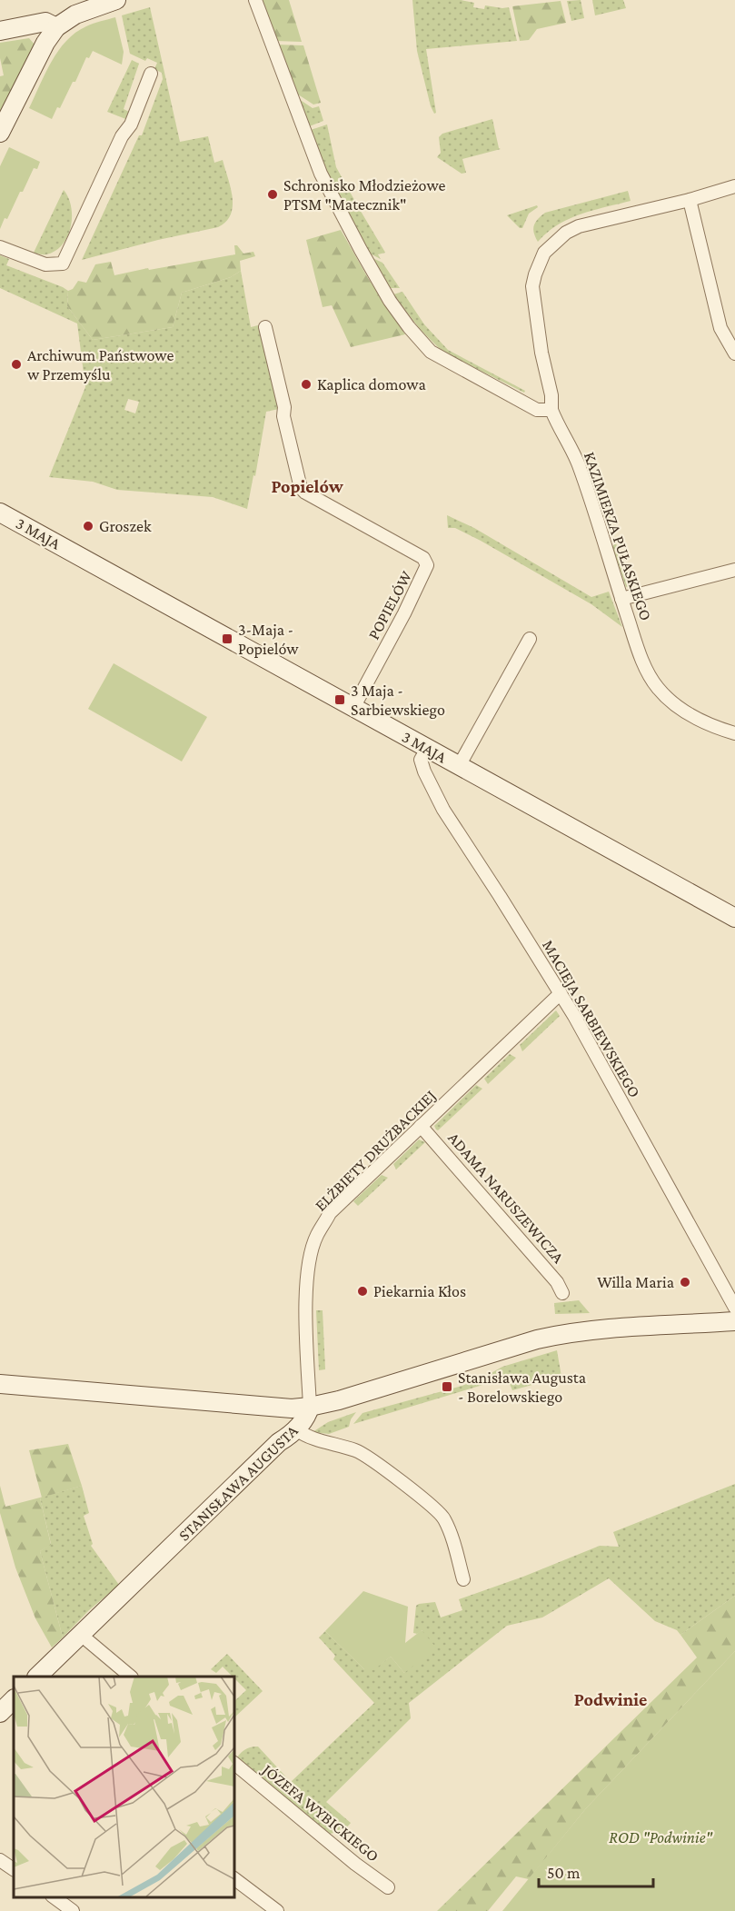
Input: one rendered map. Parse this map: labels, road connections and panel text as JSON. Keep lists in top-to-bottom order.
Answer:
{
  "streets": {
    "main road": ["3 MAJA", "STANISŁAWA AUGUSTA"],
    "street": [
      "KAZIMIERZA PUŁASKIEGO",
      "POPIELÓW",
      "MACIEJA SARBIEWSKIEGO",
      "ELŻBIETY DRUŻBACKIEJ",
      "ADAMA NARUSZEWICZA",
      "JÓZEFA WYBICKIEGO"
    ]
  },
  "crossings": [
    ["3 MAJA", "POPIELÓW"],
    ["3 MAJA", "MACIEJA SARBIEWSKIEGO"],
    ["MACIEJA SARBIEWSKIEGO", "ELŻBIETY DRUŻBACKIEJ"],
    ["ELŻBIETY DRUŻBACKIEJ", "ADAMA NARUSZEWICZA"],
    ["ELŻBIETY DRUŻBACKIEJ", "STANISŁAWA AUGUSTA"]
  ],
  "districts": ["Popielów", "Podwinie"],
  "parks": ["ROD \"Podwinie\""],
  "places": {
    "other": [
      "Schronisko Młodzieżowe PTSM \"Matecznik\"",
      "Archiwum Państwowe w Przemyślu",
      "Kaplica domowa",
      "Groszek",
      "Willa Maria",
      "Piekarnia Kłos"
    ],
    "transit": ["3-Maja - Popielów", "3 Maja - Sarbiewskiego", "Stanisława Augusta - Borelowskiego"]
  },
  "scale_bar": "50 m"
}
